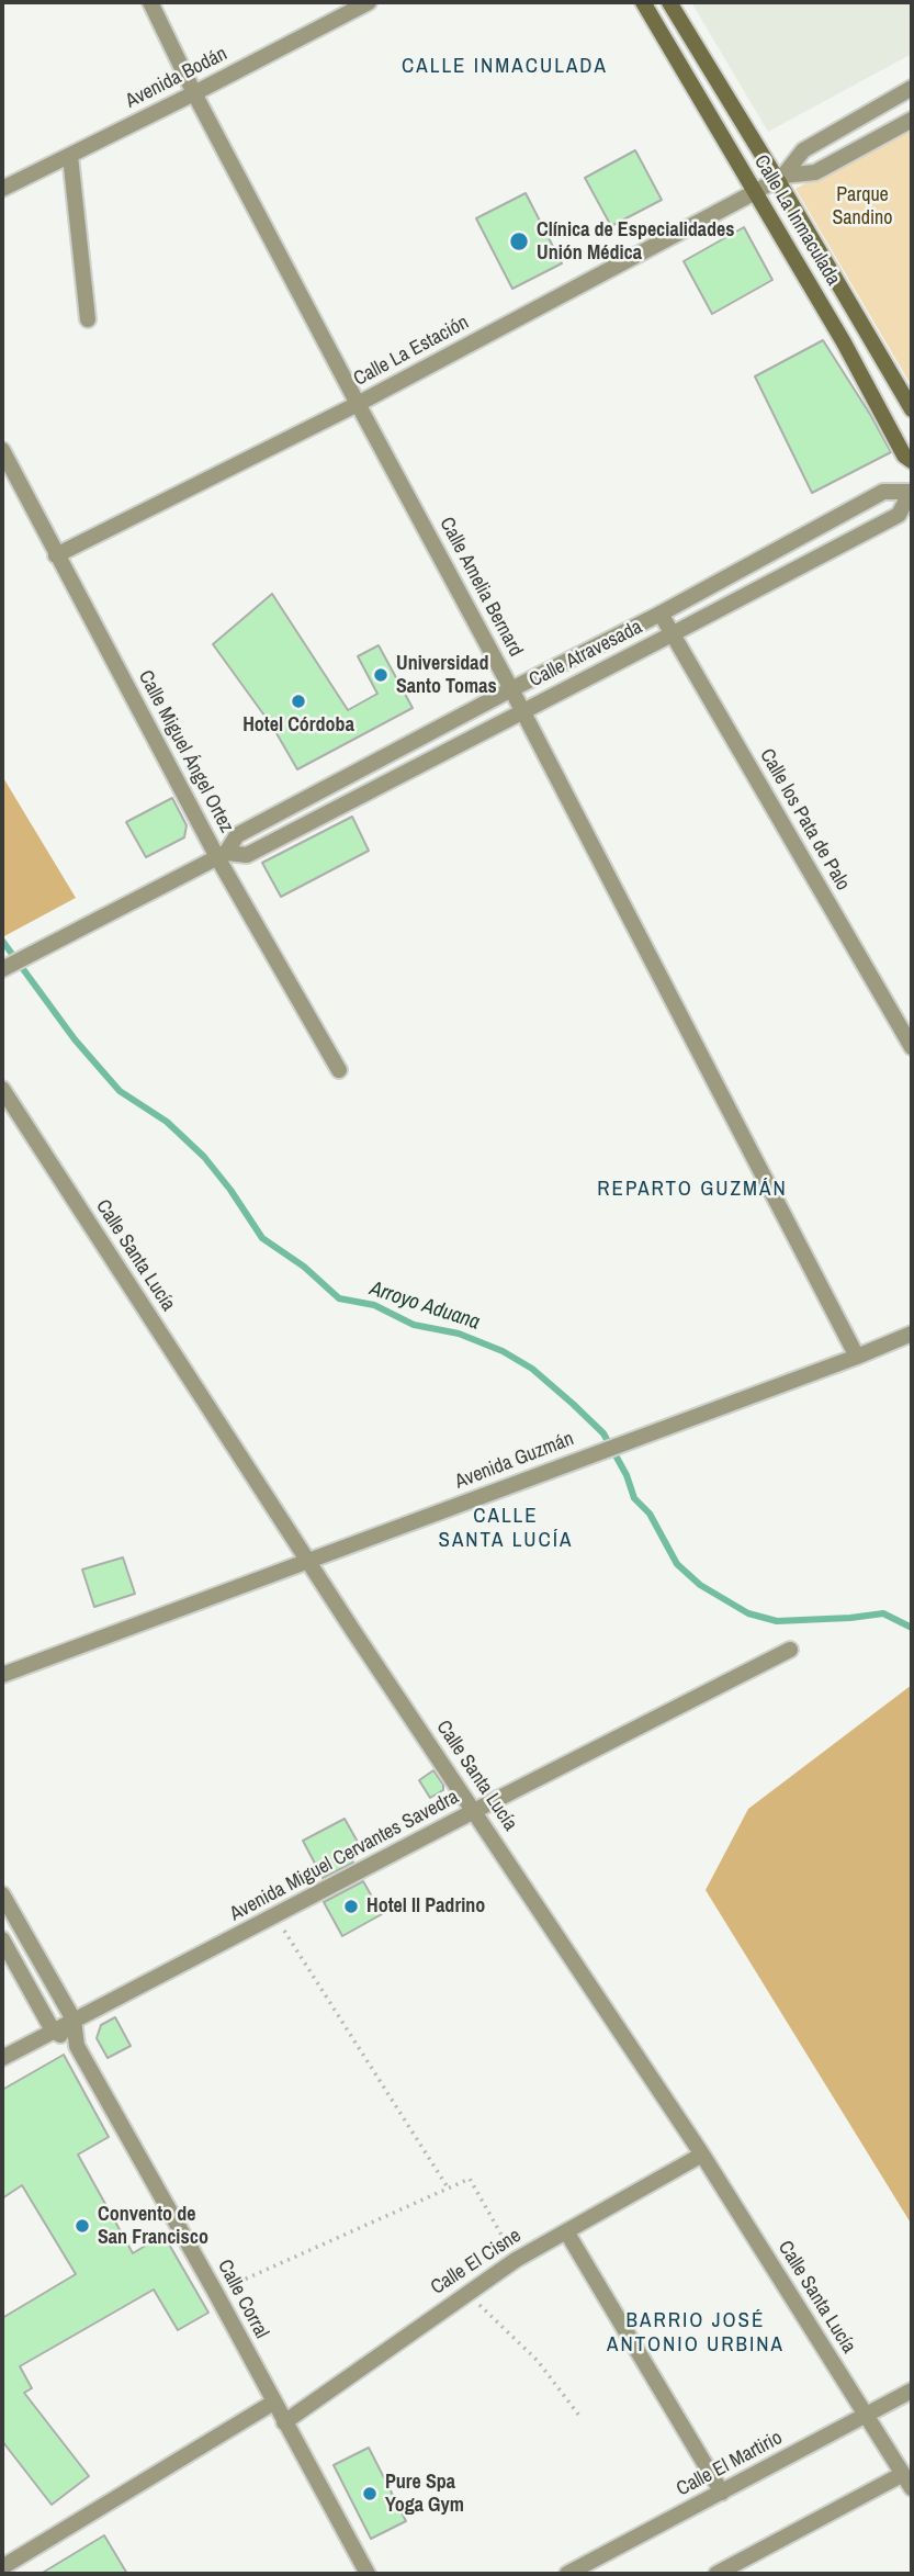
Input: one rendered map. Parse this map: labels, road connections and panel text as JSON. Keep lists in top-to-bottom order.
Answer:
{
  "streets": {
    "main road": ["Calle La Inmaculada"],
    "street": [
      "Avenida Bodán",
      "Calle La Estación",
      "Calle Amelia Bernard",
      "Calle Atravesada",
      "Calle Miguel Ángel Ortez",
      "Calle los Pata de Palo",
      "Calle Santa Lucía",
      "Avenida Guzmán",
      "Avenida Miguel Cervantes Savedra",
      "Calle El Cisne",
      "Calle Corral",
      "Calle El Martirio"
    ]
  },
  "crossings": [
    ["Avenida Bodán", "Calle Amelia Bernard"],
    ["Calle La Inmaculada", "Calle La Estación"],
    ["Calle La Estación", "Calle Amelia Bernard"],
    ["Calle La Estación", "Calle Miguel Ángel Ortez"],
    ["Calle Amelia Bernard", "Calle Atravesada"],
    ["Calle Amelia Bernard", "Avenida Guzmán"],
    ["Calle Atravesada", "Calle Miguel Ángel Ortez"],
    ["Calle Atravesada", "Calle los Pata de Palo"],
    ["Calle Santa Lucía", "Avenida Guzmán"],
    ["Calle Santa Lucía", "Avenida Miguel Cervantes Savedra"],
    ["Calle Santa Lucía", "Calle El Cisne"],
    ["Calle Santa Lucía", "Calle El Martirio"],
    ["Avenida Miguel Cervantes Savedra", "Calle Corral"],
    ["Calle El Cisne", "Calle Corral"]
  ],
  "districts": [
    "CALLE INMACULADA",
    "REPARTO GUZMÁN",
    "CALLE SANTA LUCÍA",
    "BARRIO JOSÉ ANTONIO URBINA"
  ],
  "water": ["Arroyo Aduana"],
  "parks": ["Parque Sandino"],
  "places": [
    "Clínica de Especialidades Unión Médica",
    "Universidad Santo Tomas",
    "Hotel Córdoba",
    "Hotel Il Padrino",
    "Convento de San Francisco",
    "Pure Spa Yoga Gym"
  ]
}
